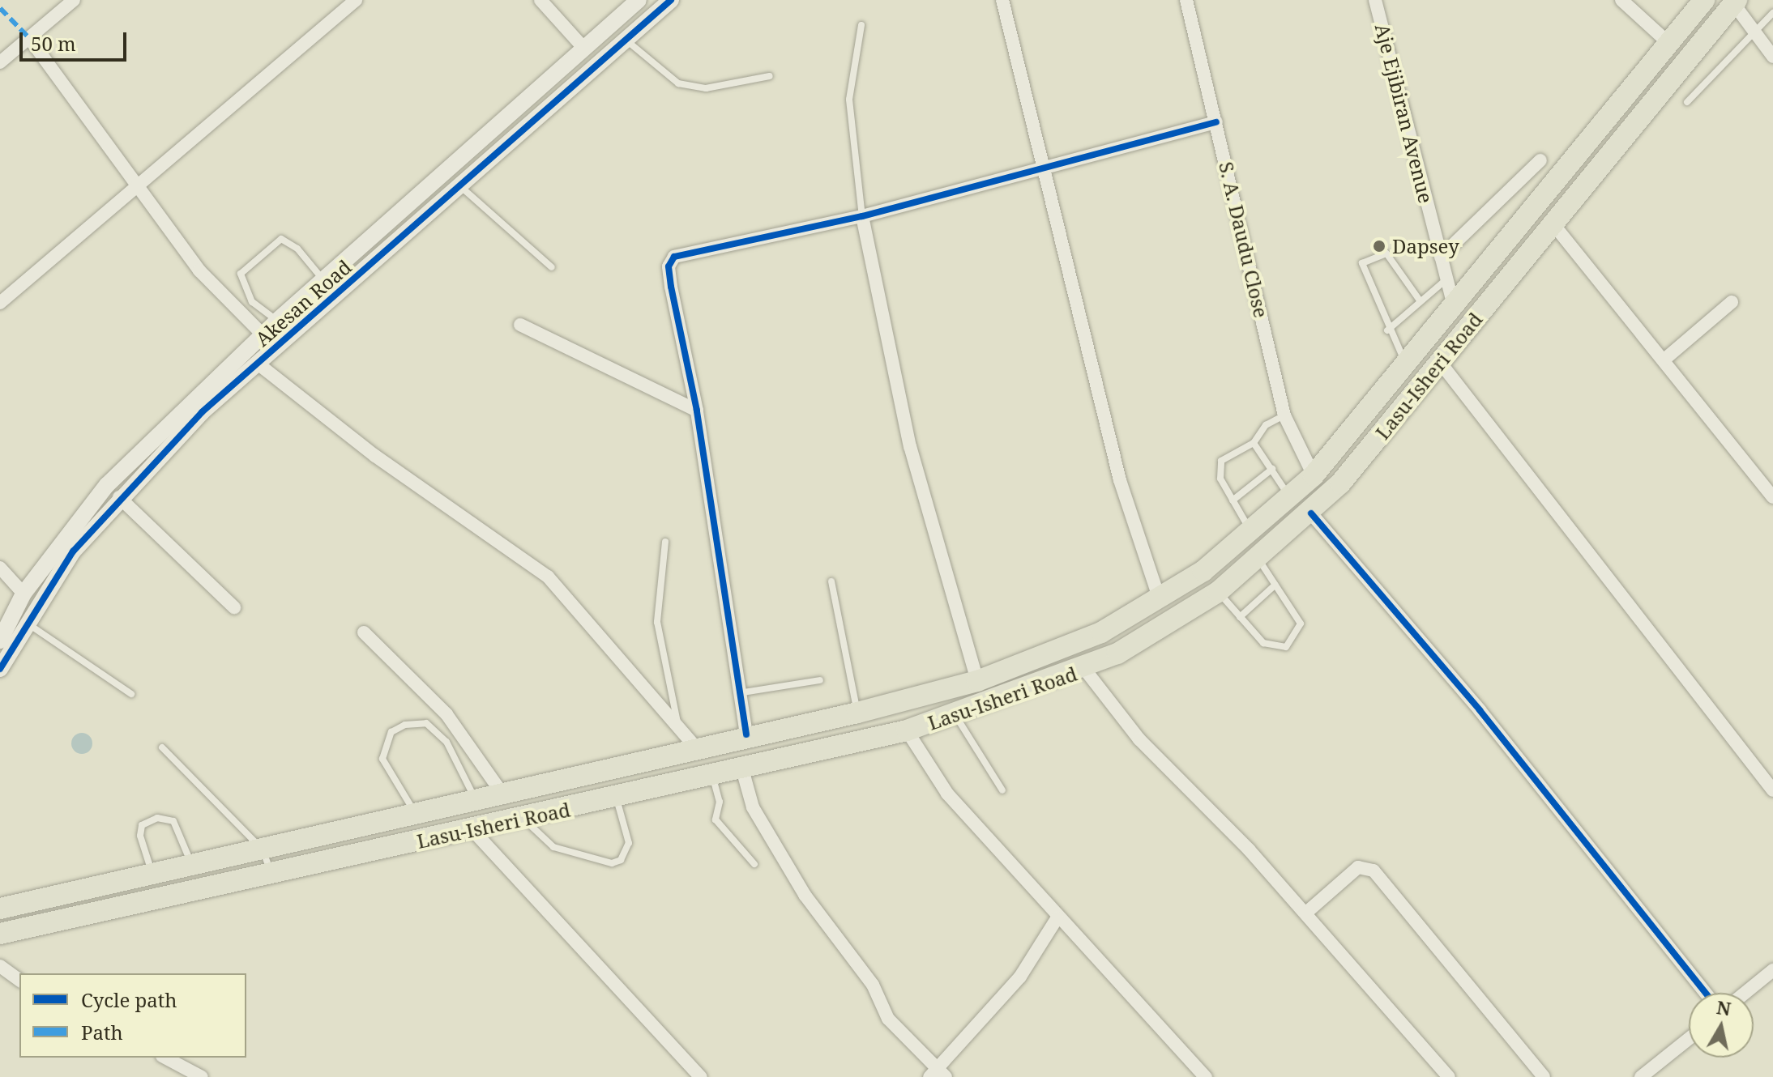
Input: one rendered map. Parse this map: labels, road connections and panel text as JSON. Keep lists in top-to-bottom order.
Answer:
{
  "streets": {
    "main road": ["Lasu-Isheri Road"],
    "street": ["Aje Ejibiran Avenue", "S. A. Daudu Close", "Akesan Road"]
  },
  "crossings": [
    ["Aje Ejibiran Avenue", "Lasu-Isheri Road"],
    ["S. A. Daudu Close", "Lasu-Isheri Road"]
  ],
  "places": ["Dapsey"],
  "legend": ["Cycle path", "Path"],
  "scale_bar": "50 m",
  "north": "top"
}
